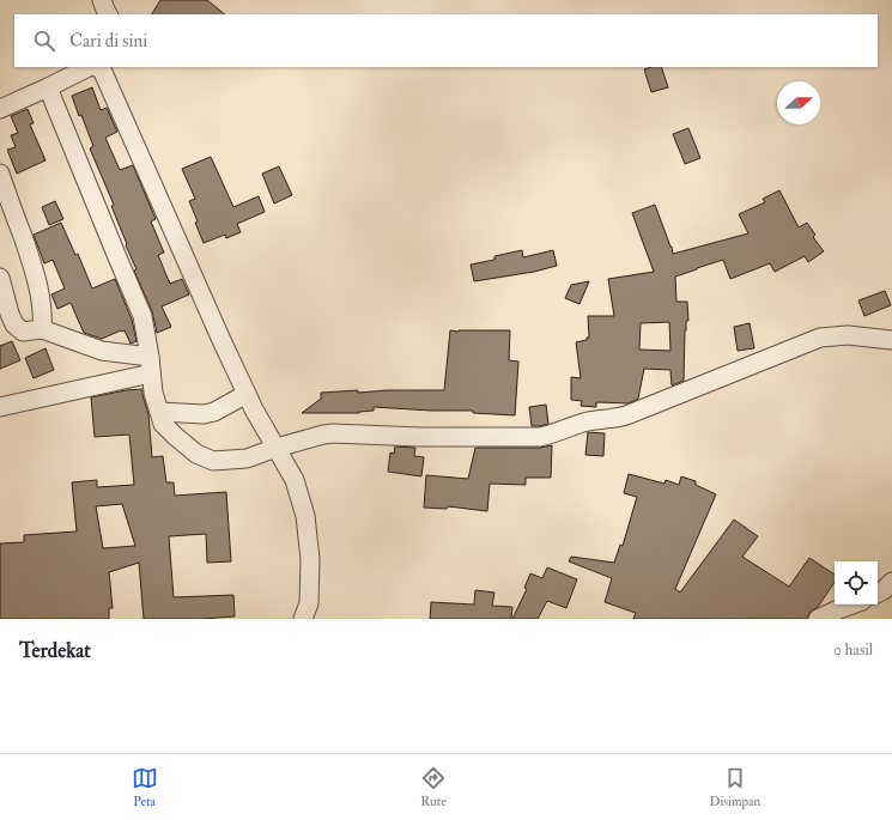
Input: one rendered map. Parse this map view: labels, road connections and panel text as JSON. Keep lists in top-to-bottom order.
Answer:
{
  "north": "right",
  "page": {
    "search": "Cari di sini",
    "heading": ["Terdekat", "0 hasil"],
    "nav": ["Peta", "Rute", "Disimpan"]
  }
}
